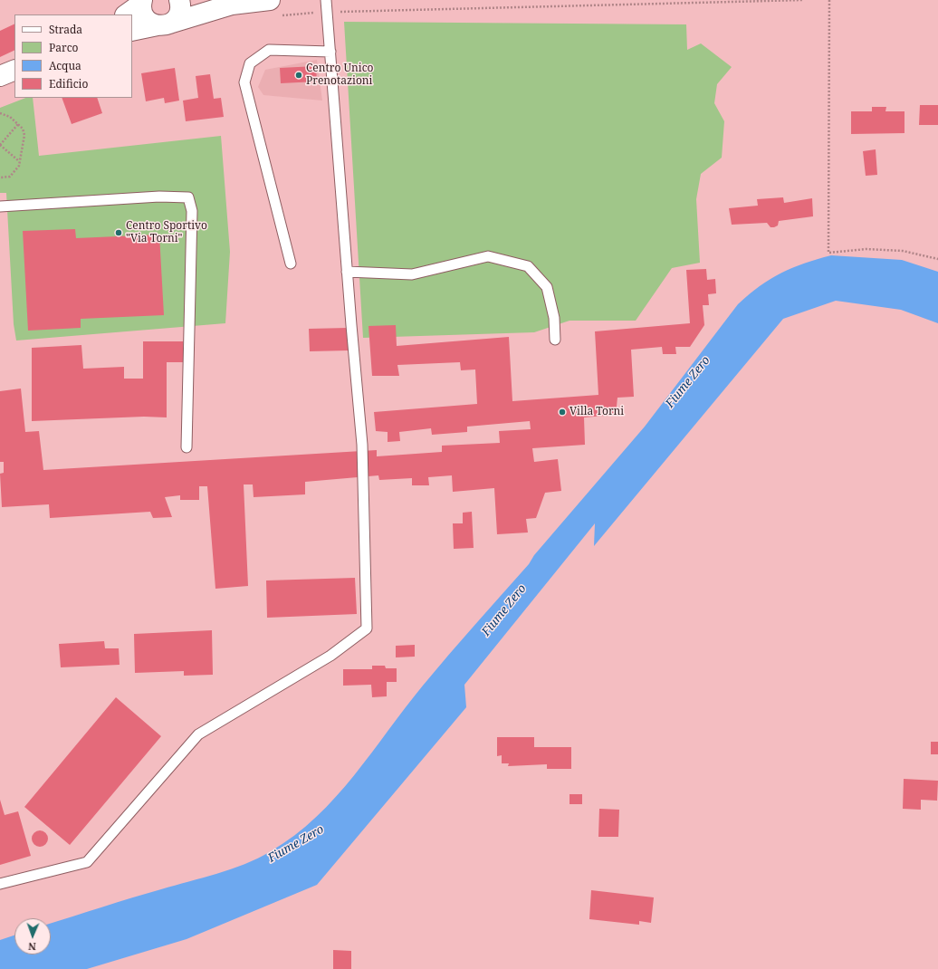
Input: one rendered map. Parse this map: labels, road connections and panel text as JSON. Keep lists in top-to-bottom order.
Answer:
{
  "water": ["Fiume Zero"],
  "places": ["Centro Unico Prenotazioni", "Centro Sportivo \"Via Torni\"", "Villa Torni"],
  "legend": [
    "Strada",
    "Parco",
    "Acqua",
    "Edificio"
  ],
  "north": "bottom"
}
